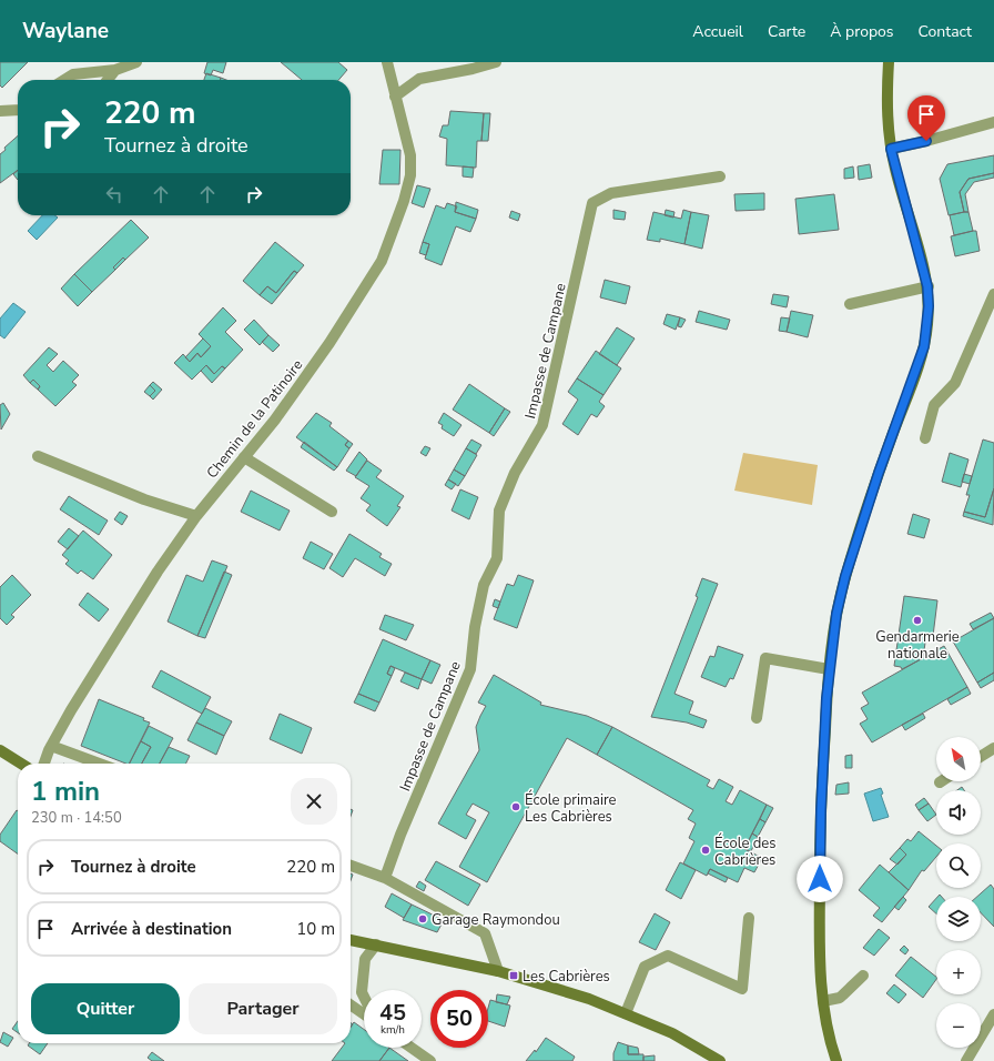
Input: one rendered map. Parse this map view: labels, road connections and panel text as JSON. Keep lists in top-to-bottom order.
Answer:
{
  "streets": {
    "street": ["Impasse de Campane", "Chemin de la Patinoire"]
  },
  "places": {
    "other": [
      "Gendarmerie nationale",
      "École primaire Les Cabrières",
      "École des Cabrières",
      "Garage Raymondou"
    ],
    "transit": ["Les Cabrières"]
  },
  "north": "top left",
  "page": {
    "header": "Waylane",
    "nav": [
      "Accueil",
      "Carte",
      "À propos",
      "Contact"
    ],
    "turn": ["220 m", "Tournez à droite"],
    "map_buttons": ["+", "−"],
    "heading": ["1 min", "230 m · 14:50"],
    "list": [
      {
        "name": "Tournez à droite",
        "value": "220 m"
      },
      {
        "name": "Arrivée à destination",
        "value": "10 m"
      }
    ],
    "buttons": ["Quitter", "Partager"],
    "speed": "45 km/h",
    "limit": "50"
  }
}
